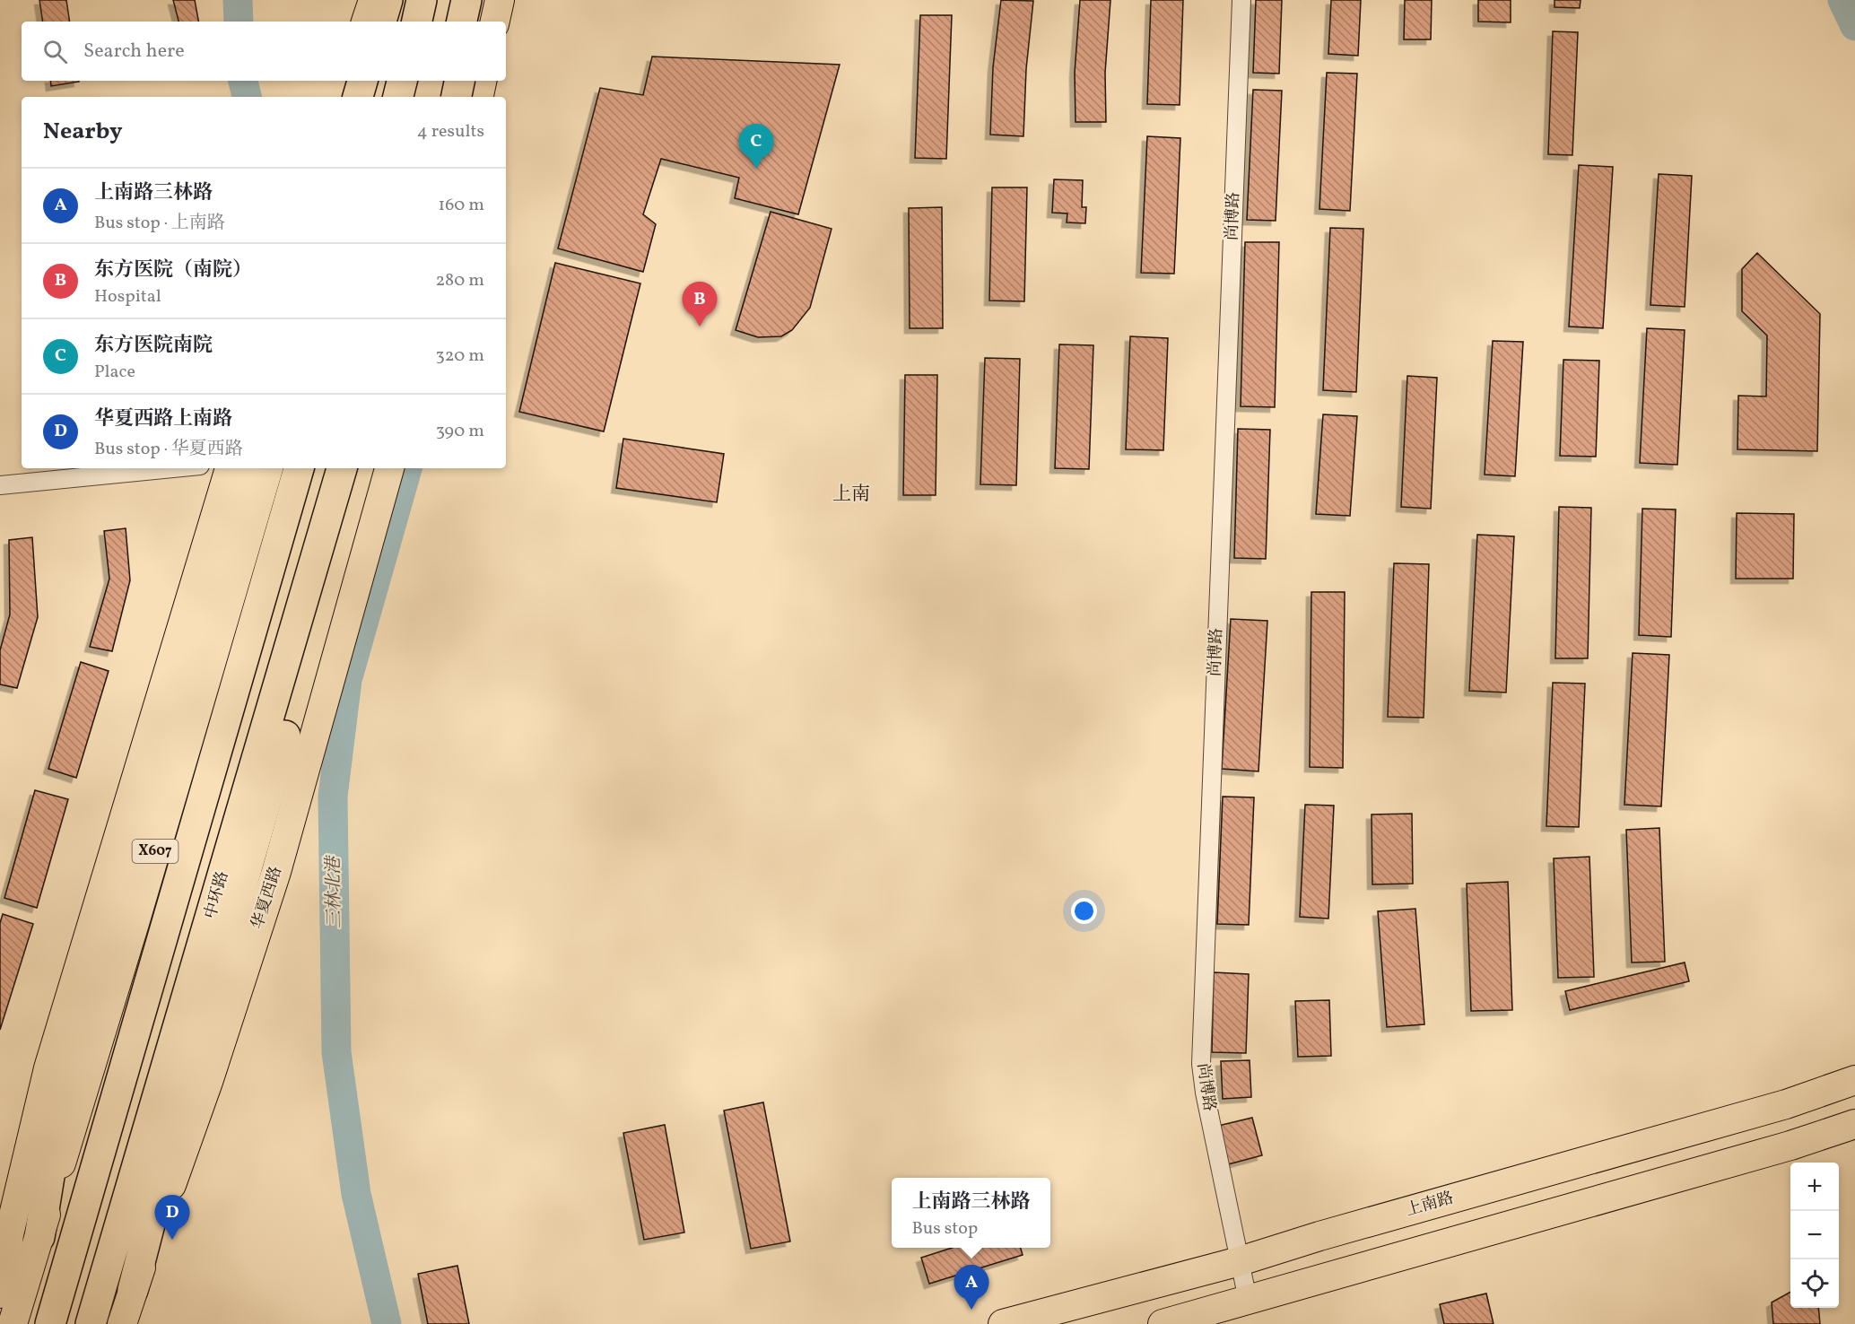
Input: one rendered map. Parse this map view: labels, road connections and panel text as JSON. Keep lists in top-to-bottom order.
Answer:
{
  "streets": {
    "highway": ["中环路"],
    "main road": ["X607", "华夏西路", "上南路"],
    "street": ["尚博路"]
  },
  "crossings": [
    ["尚博路", "上南路"]
  ],
  "districts": ["上南"],
  "water": ["三林北港"],
  "page": {
    "search": "Search here",
    "heading": ["Nearby", "4 results"],
    "pins": [
      "C",
      "B",
      "D",
      "A"
    ],
    "list": [
      {
        "mark": "A",
        "name": "上南路三林路",
        "note": "Bus stop · 上南路",
        "value": "160 m"
      },
      {
        "mark": "B",
        "name": "东方医院（南院）",
        "note": "Hospital",
        "value": "280 m"
      },
      {
        "mark": "C",
        "name": "东方医院南院",
        "note": "Place",
        "value": "320 m"
      },
      {
        "mark": "D",
        "name": "华夏西路上南路",
        "note": "Bus stop · 华夏西路",
        "value": "390 m"
      }
    ],
    "map_buttons": ["+", "−"],
    "popup": ["上南路三林路", "Bus stop"]
  }
}
